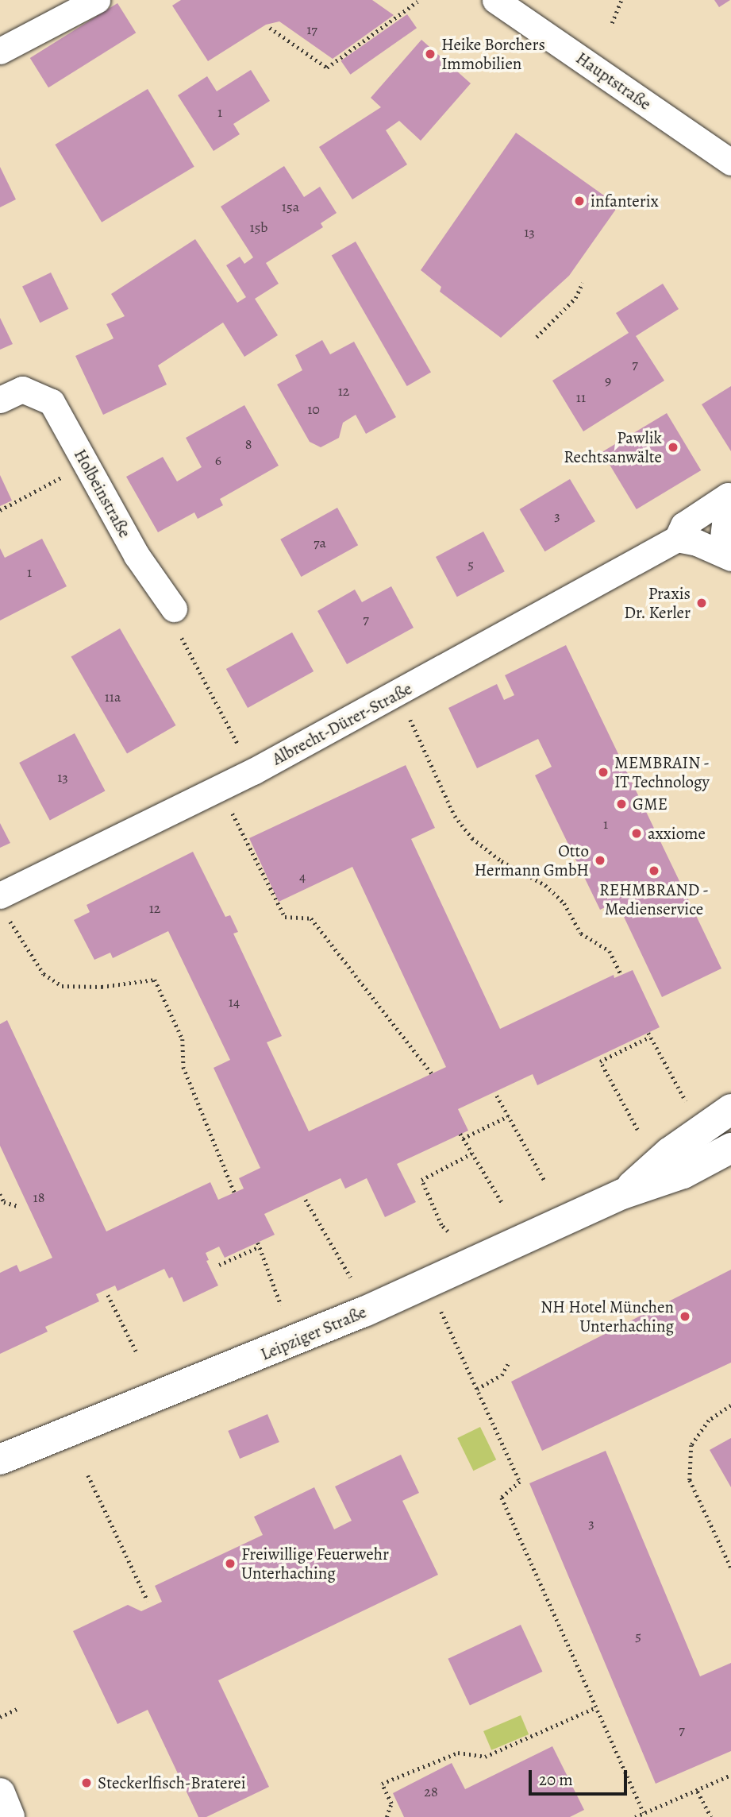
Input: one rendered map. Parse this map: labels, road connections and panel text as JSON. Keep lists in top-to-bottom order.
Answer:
{
  "streets": {
    "main road": ["Leipziger Straße"],
    "street": ["Hauptstraße", "Holbeinstraße", "Albrecht-Dürer-Straße"]
  },
  "places": [
    "Heike Borchers Immobilien",
    "infanterix",
    "Pawlik Rechtsanwälte",
    "Praxis Dr. Kerler",
    "MEMBRAIN - IT Technology",
    "GME",
    "axxiome",
    "Otto Hermann GmbH",
    "REHMBRAND - Medienservice",
    "NH Hotel München Unterhaching",
    "Freiwillige Feuerwehr Unterhaching",
    "Steckerlfisch-Braterei"
  ],
  "house_numbers": [
    "17",
    "1",
    "15a",
    "15b",
    "13",
    "7",
    "9",
    "12",
    "11",
    "10",
    "8",
    "6",
    "3",
    "7a",
    "5",
    "1",
    "7",
    "11a",
    "13",
    "1",
    "4",
    "12",
    "14",
    "18",
    "3",
    "5",
    "7",
    "28"
  ],
  "scale_bar": "20 m"
}
